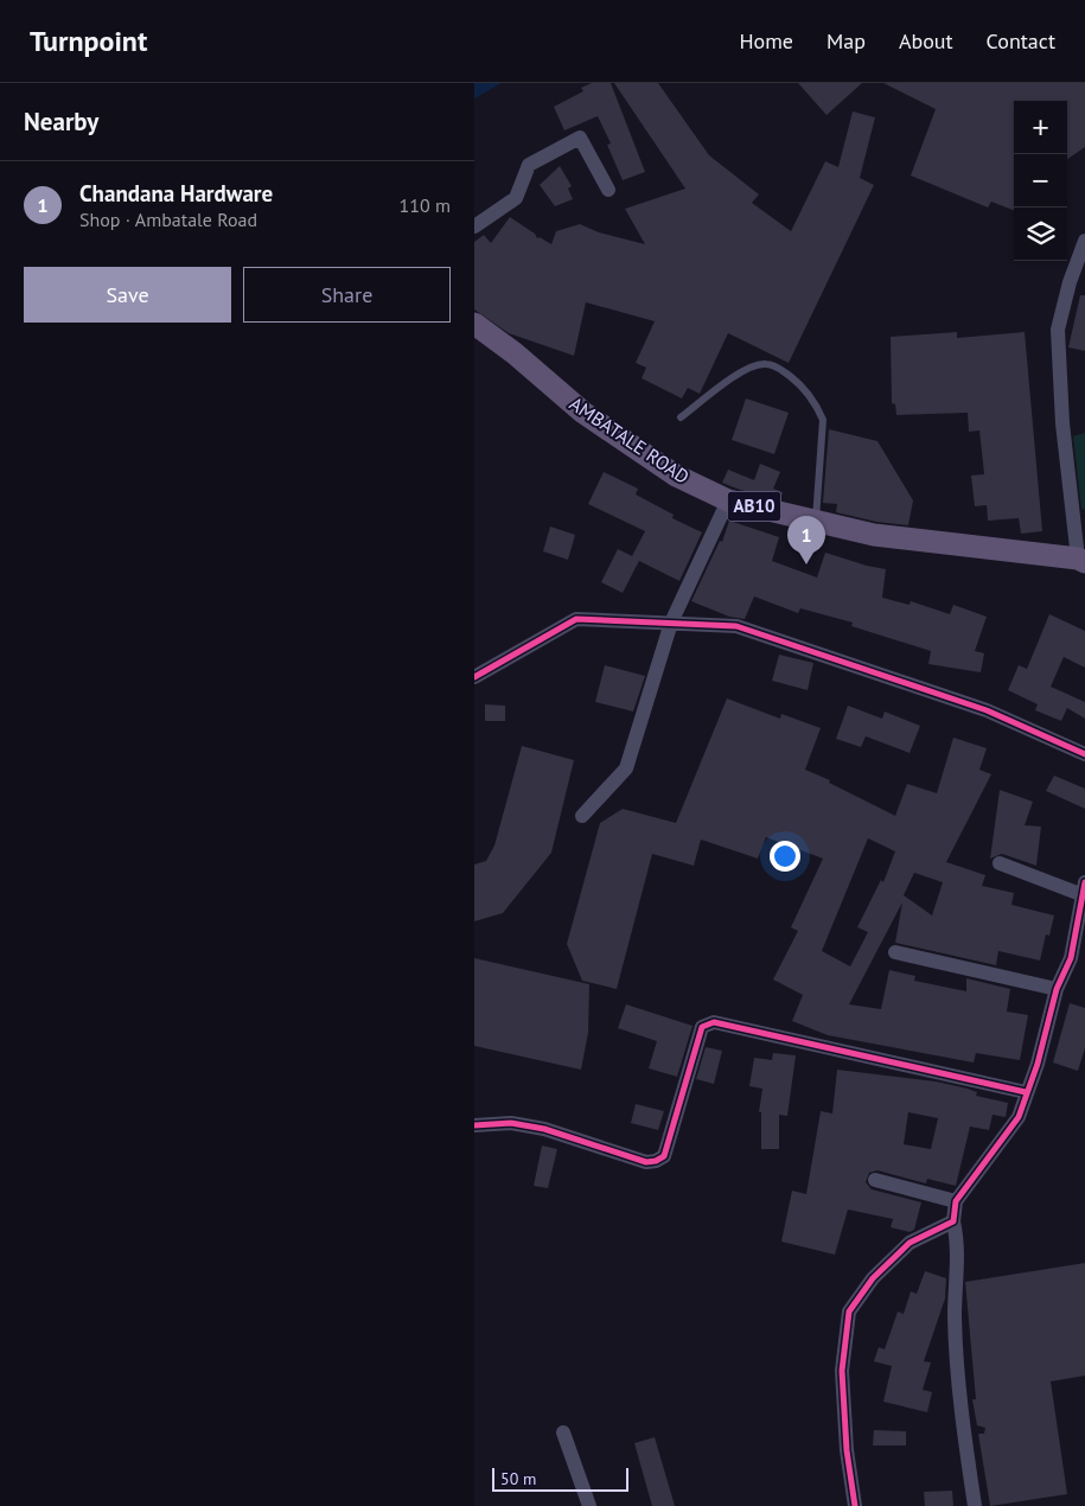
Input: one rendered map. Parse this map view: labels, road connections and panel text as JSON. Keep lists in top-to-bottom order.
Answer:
{
  "streets": {
    "main road": ["AMBATALE ROAD", "AB10"]
  },
  "scale_bar": "50 m",
  "page": {
    "header": "Turnpoint",
    "nav": [
      "Home",
      "Map",
      "About",
      "Contact"
    ],
    "heading": "Nearby",
    "map_buttons": ["+", "−"],
    "list": [
      {
        "mark": "1",
        "name": "Chandana Hardware",
        "note": "Shop · Ambatale Road",
        "value": "110 m"
      }
    ],
    "buttons": ["Save", "Share"],
    "pins": "1",
    "scale": "50 m"
  }
}
